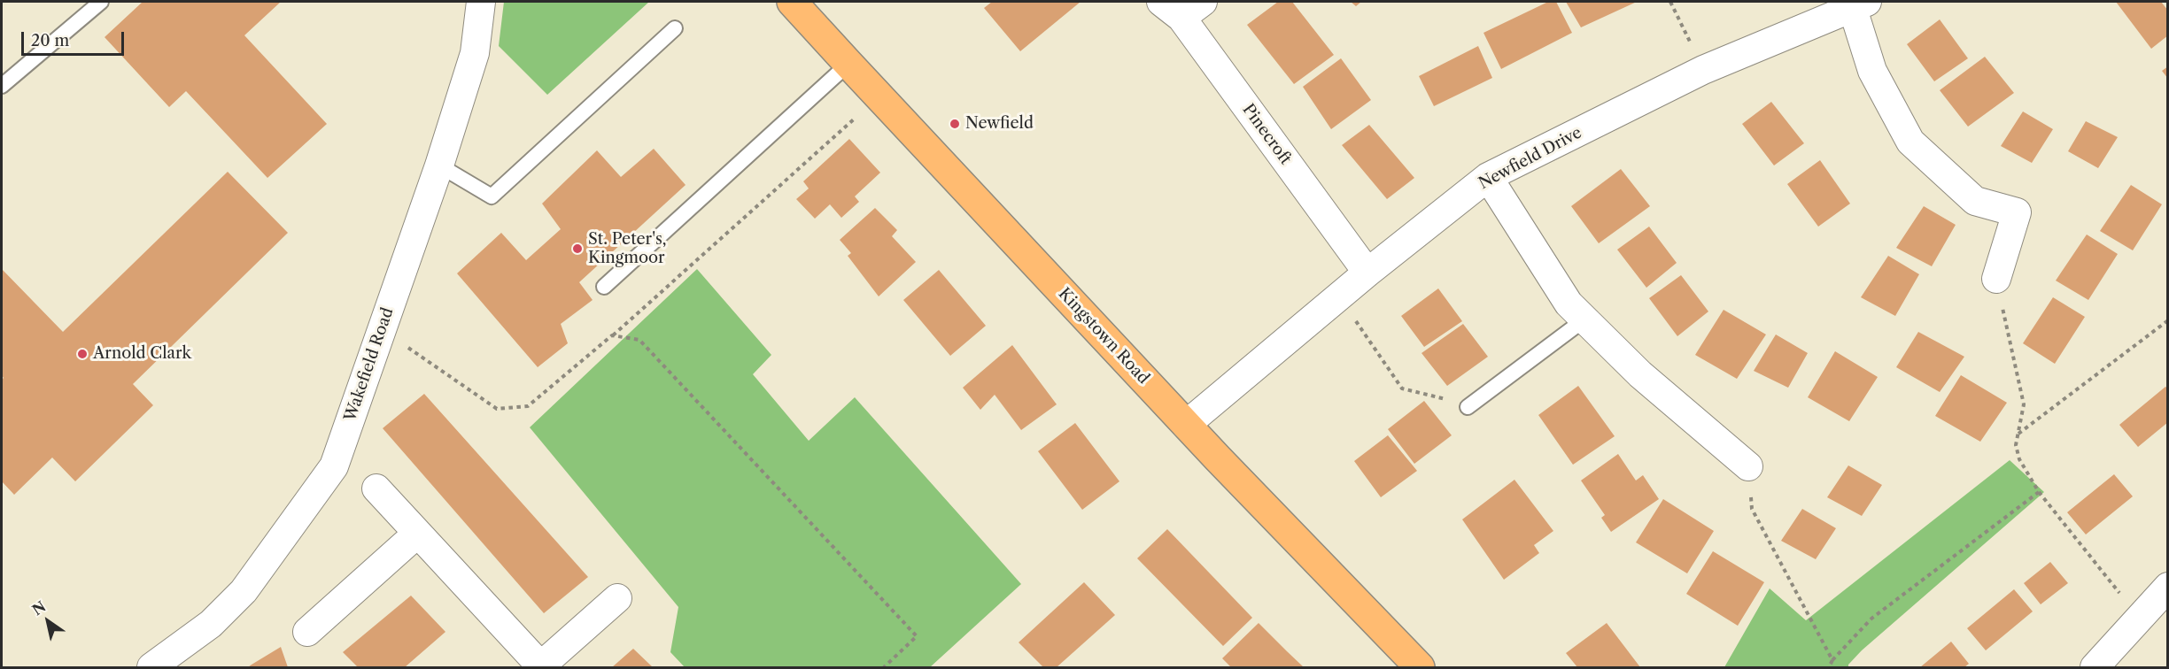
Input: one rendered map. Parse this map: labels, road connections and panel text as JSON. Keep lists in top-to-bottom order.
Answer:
{
  "streets": {
    "main road": ["Kingstown Road"],
    "street": ["Pinecroft", "Newfield Drive", "Wakefield Road"]
  },
  "crossings": [
    ["Pinecroft", "Newfield Drive"],
    ["Newfield Drive", "Kingstown Road"]
  ],
  "places": ["Newfield", "St. Peter's, Kingmoor", "Arnold Clark"],
  "scale_bar": "20 m",
  "north": "top left"
}
